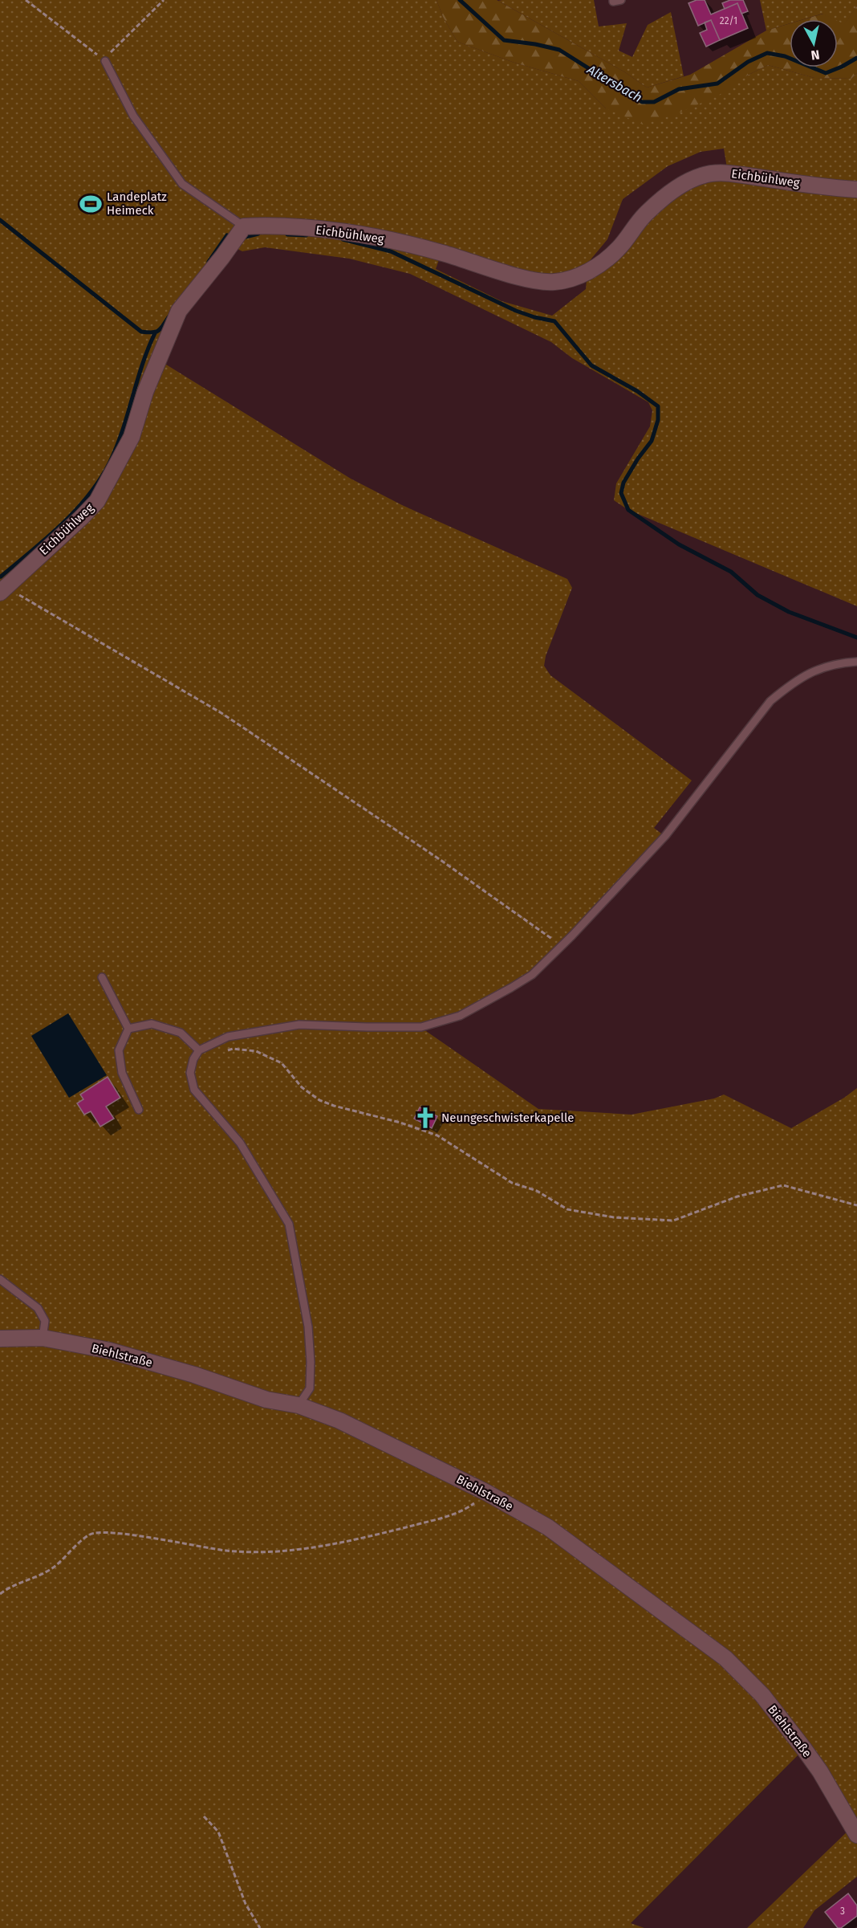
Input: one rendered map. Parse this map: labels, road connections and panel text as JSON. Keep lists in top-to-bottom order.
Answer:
{
  "streets": {
    "street": ["Eichbühlweg", "Biehlstraße"]
  },
  "water": ["Altersbach"],
  "places": {
    "sports": ["Landeplatz Heimeck"],
    "church": ["Neungeschwisterkapelle"]
  },
  "house_numbers": ["22/1", "3"],
  "north": "bottom"
}
